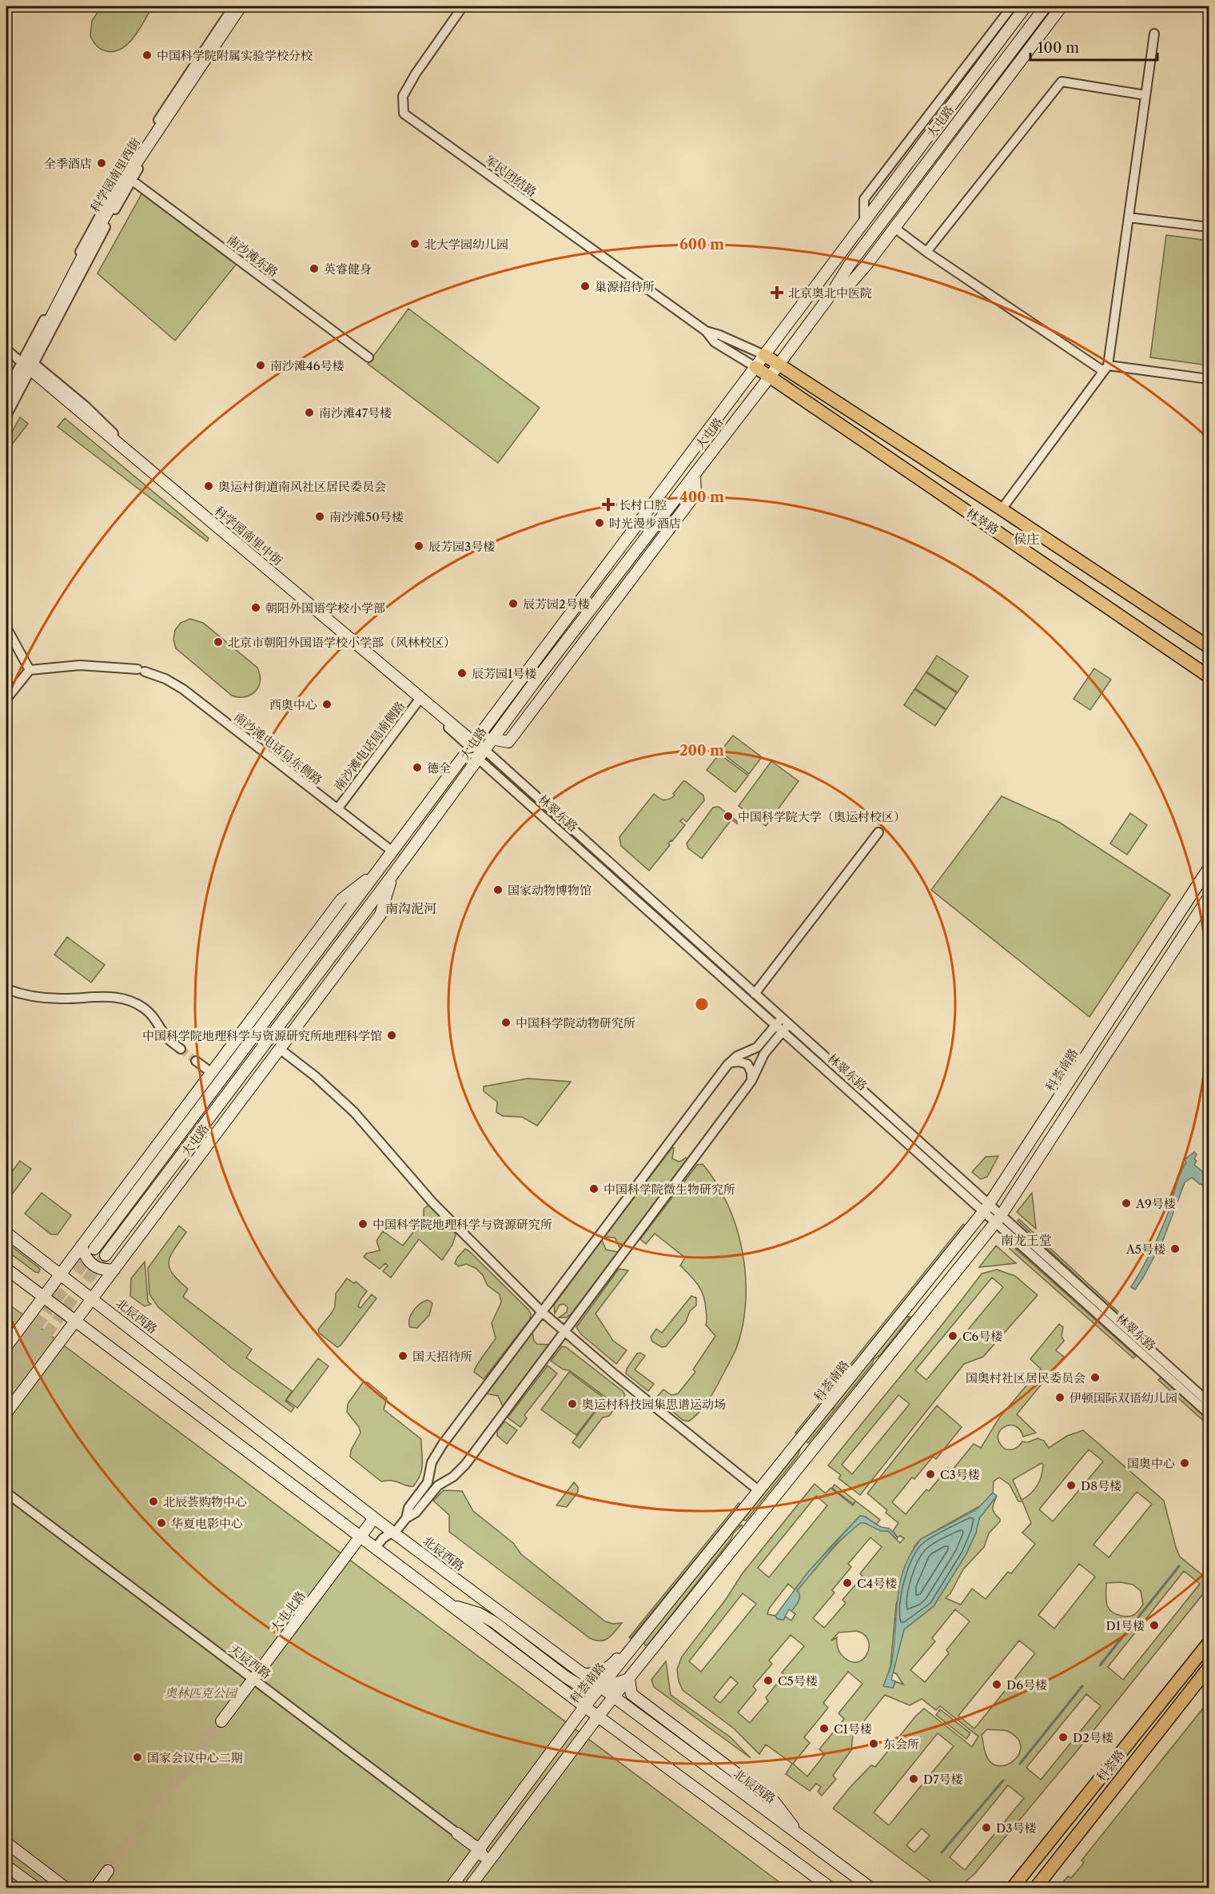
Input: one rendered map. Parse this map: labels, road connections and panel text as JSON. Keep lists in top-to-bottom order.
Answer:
{
  "streets": {
    "main road": ["林萃路", "科荟路"],
    "street": [
      "大屯路",
      "科学园南里西街",
      "军民团结路",
      "南沙滩东路",
      "科学园南里中街",
      "南沙滩电话局南侧路",
      "南沙滩电话局东侧路",
      "林翠东路",
      "科荟南路",
      "北辰西路",
      "大屯北路",
      "天辰西路"
    ]
  },
  "crossings": [
    ["大屯路", "军民团结路"],
    ["大屯路", "林萃路"],
    ["大屯路", "科学园南里中街"],
    ["大屯路", "南沙滩电话局东侧路"],
    ["大屯路", "林翠东路"],
    ["大屯路", "北辰西路"],
    ["科学园南里西街", "南沙滩东路"],
    ["科学园南里西街", "科学园南里中街"],
    ["军民团结路", "林萃路"],
    ["科学园南里中街", "南沙滩电话局南侧路"],
    ["南沙滩电话局南侧路", "南沙滩电话局东侧路"],
    ["林翠东路", "科荟南路"],
    ["科荟南路", "北辰西路"],
    ["科荟南路", "天辰西路"],
    ["北辰西路", "大屯北路"],
    ["大屯北路", "天辰西路"]
  ],
  "districts": ["侯庄", "南沟泥河", "南龙王堂"],
  "parks": ["奥林匹克公园"],
  "places": {
    "other": [
      "中国科学院附属实验学校分校",
      "全季酒店",
      "北大学园幼儿园",
      "英睿健身",
      "巢源招待所",
      "南沙滩46号楼",
      "南沙滩47号楼",
      "奥运村街道南风社区居民委员会",
      "南沙滩50号楼",
      "时光漫步酒店",
      "辰芳园3号楼",
      "辰芳园2号楼",
      "朝阳外国语学校小学部",
      "北京市朝阳外国语学校小学部（风林校区）",
      "辰芳园1号楼",
      "西奥中心",
      "德全",
      "中国科学院大学（奥运村校区）",
      "国家动物博物馆",
      "中国科学院动物研究所",
      "中国科学院地理科学与资源研究所地理科学馆",
      "中国科学院微生物研究所",
      "A9号楼",
      "中国科学院地理科学与资源研究所",
      "A5号楼",
      "C6号楼",
      "国天招待所",
      "国奥村社区居民委员会",
      "伊顿国际双语幼儿园",
      "奥运村科技园集思谱运动场",
      "国奥中心",
      "C3号楼",
      "D8号楼",
      "北辰荟购物中心",
      "华夏电影中心",
      "C4号楼",
      "D1号楼",
      "C5号楼",
      "D6号楼",
      "C1号楼",
      "D2号楼",
      "东会所",
      "国家会议中心二期",
      "D7号楼",
      "D3号楼"
    ],
    "health": ["北京奥北中医院", "长村口腔"]
  },
  "scale_bar": "100 m",
  "rings": ["600 m", "400 m", "200 m"]
}
